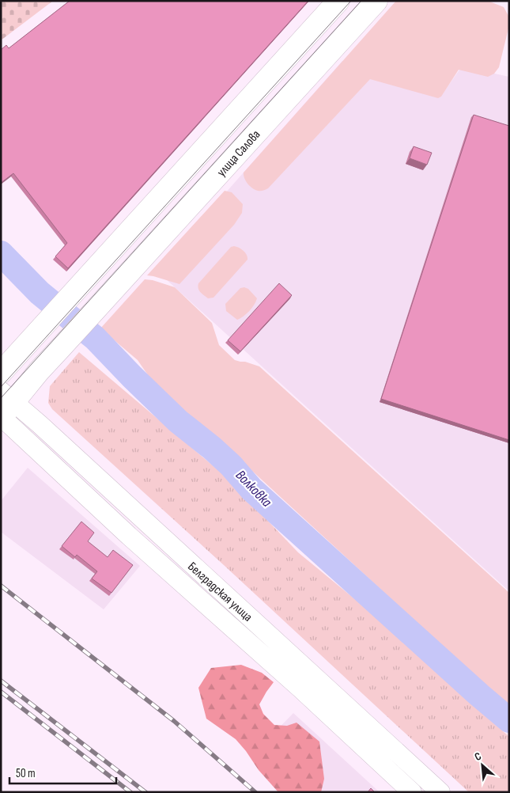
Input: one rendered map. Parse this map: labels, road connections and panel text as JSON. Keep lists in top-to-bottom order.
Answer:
{
  "streets": {
    "main road": ["улица Салова"],
    "street": ["Белградская улица"]
  },
  "crossings": [
    ["улица Салова", "Белградская улица"]
  ],
  "water": ["Волковка"],
  "scale_bar": "50 m",
  "north": "top left"
}
